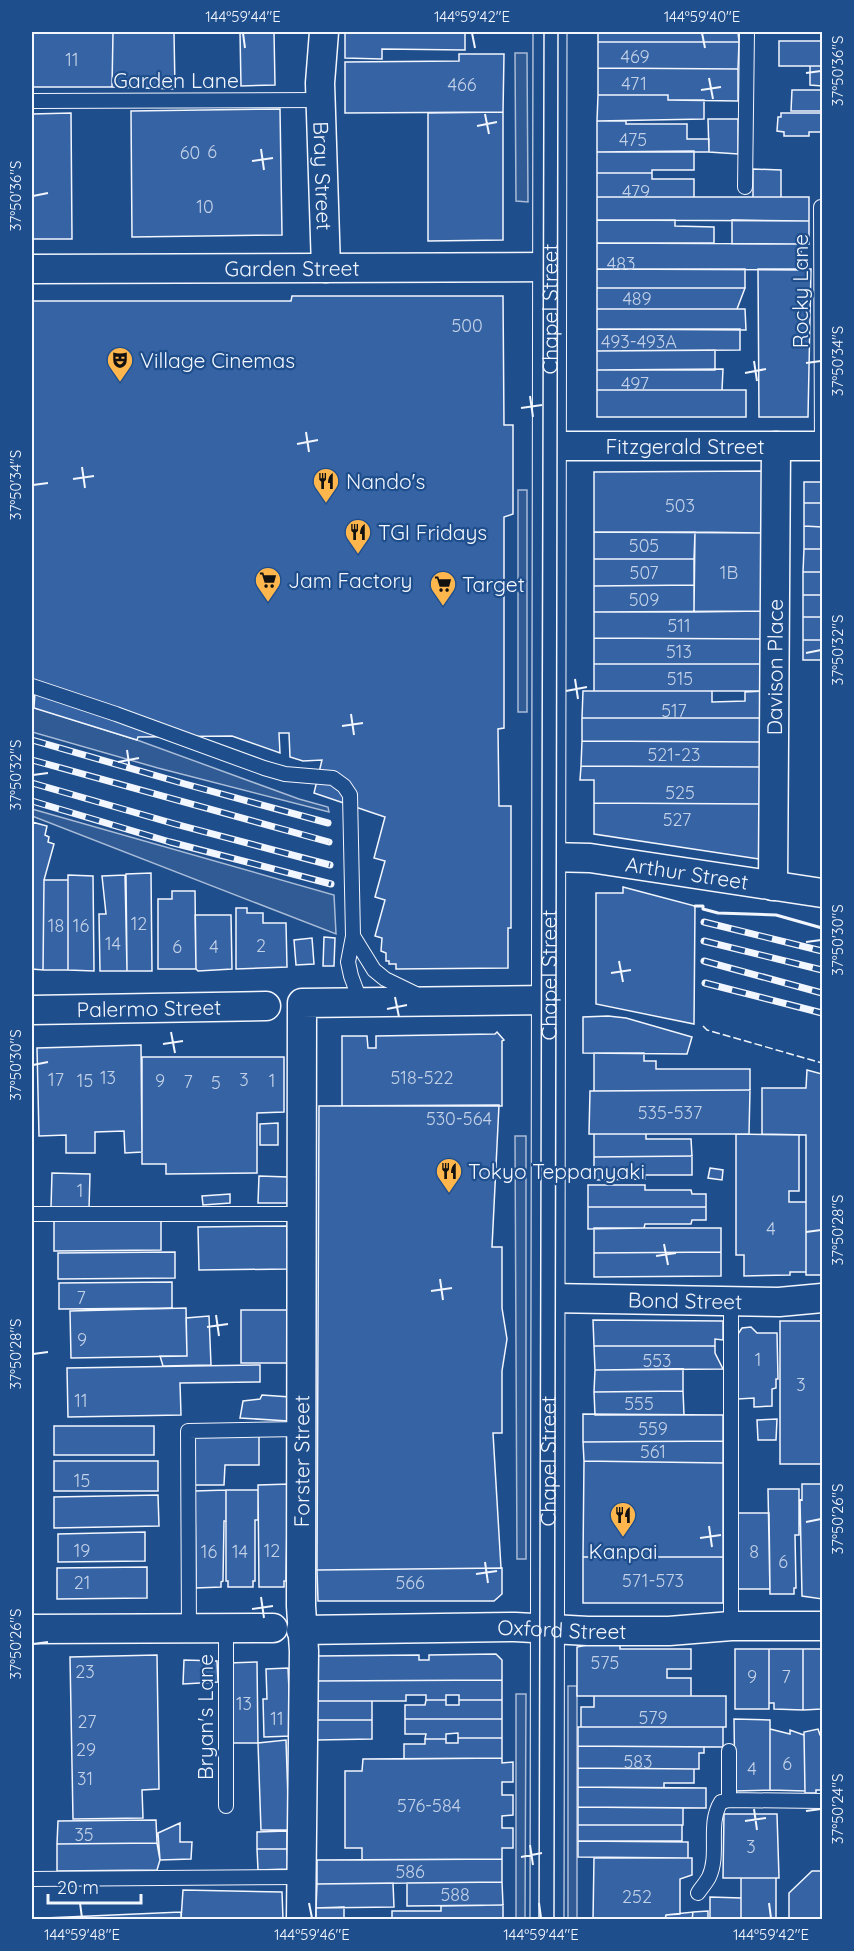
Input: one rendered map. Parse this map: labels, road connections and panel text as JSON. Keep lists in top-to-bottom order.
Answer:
{
  "streets": {
    "street": [
      "Bray Street",
      "Garden Street",
      "Chapel Street",
      "Fitzgerald Street",
      "Davison Place",
      "Arthur Street",
      "Palermo Street",
      "Bond Street",
      "Forster Street",
      "Oxford Street"
    ],
    "lane": ["Garden Lane", "Rocky Lane", "Bryan's Lane"]
  },
  "crossings": [
    ["Garden Lane", "Bray Street"],
    ["Bray Street", "Garden Street"],
    ["Garden Street", "Chapel Street"],
    ["Rocky Lane", "Fitzgerald Street"],
    ["Chapel Street", "Fitzgerald Street"],
    ["Chapel Street", "Arthur Street"],
    ["Chapel Street", "Bond Street"],
    ["Chapel Street", "Oxford Street"],
    ["Fitzgerald Street", "Davison Place"],
    ["Davison Place", "Arthur Street"],
    ["Forster Street", "Oxford Street"]
  ],
  "places": {
    "theatre": ["Village Cinemas"],
    "restaurant": [
      "Nando's",
      "TGI Fridays",
      "Tokyo Teppanyaki",
      "Kanpai"
    ],
    "supermarket": ["Jam Factory", "Target"]
  },
  "house_numbers": [
    "469",
    "11",
    "471",
    "466",
    "475",
    "6",
    "60",
    "479",
    "10",
    "483",
    "489",
    "500",
    "493-493A",
    "497",
    "503",
    "505",
    "507",
    "1B",
    "509",
    "511",
    "513",
    "515",
    "517",
    "521-23",
    "525",
    "527",
    "12",
    "18",
    "16",
    "14",
    "2",
    "6",
    "4",
    "13",
    "518-522",
    "17",
    "3",
    "15",
    "9",
    "1",
    "7",
    "5",
    "535-537",
    "530-564",
    "1",
    "4",
    "7",
    "9",
    "1",
    "553",
    "3",
    "11",
    "555",
    "559",
    "561",
    "15",
    "19",
    "12",
    "16",
    "14",
    "8",
    "6",
    "571-573",
    "21",
    "566",
    "575",
    "23",
    "9",
    "7",
    "13",
    "579",
    "11",
    "27",
    "29",
    "583",
    "6",
    "4",
    "31",
    "576-584",
    "35",
    "3",
    "586",
    "588",
    "252"
  ],
  "scale_bar": "20 m",
  "coordinates": [
    "144°59'44\"E",
    "144°59'42\"E",
    "144°59'40\"E",
    "37°50'36\"S",
    "37°50'34\"S",
    "37°50'32\"S",
    "37°50'30\"S",
    "37°50'28\"S",
    "37°50'26\"S",
    "37°50'24\"S",
    "144°59'48\"E",
    "144°59'46\"E"
  ]
}
